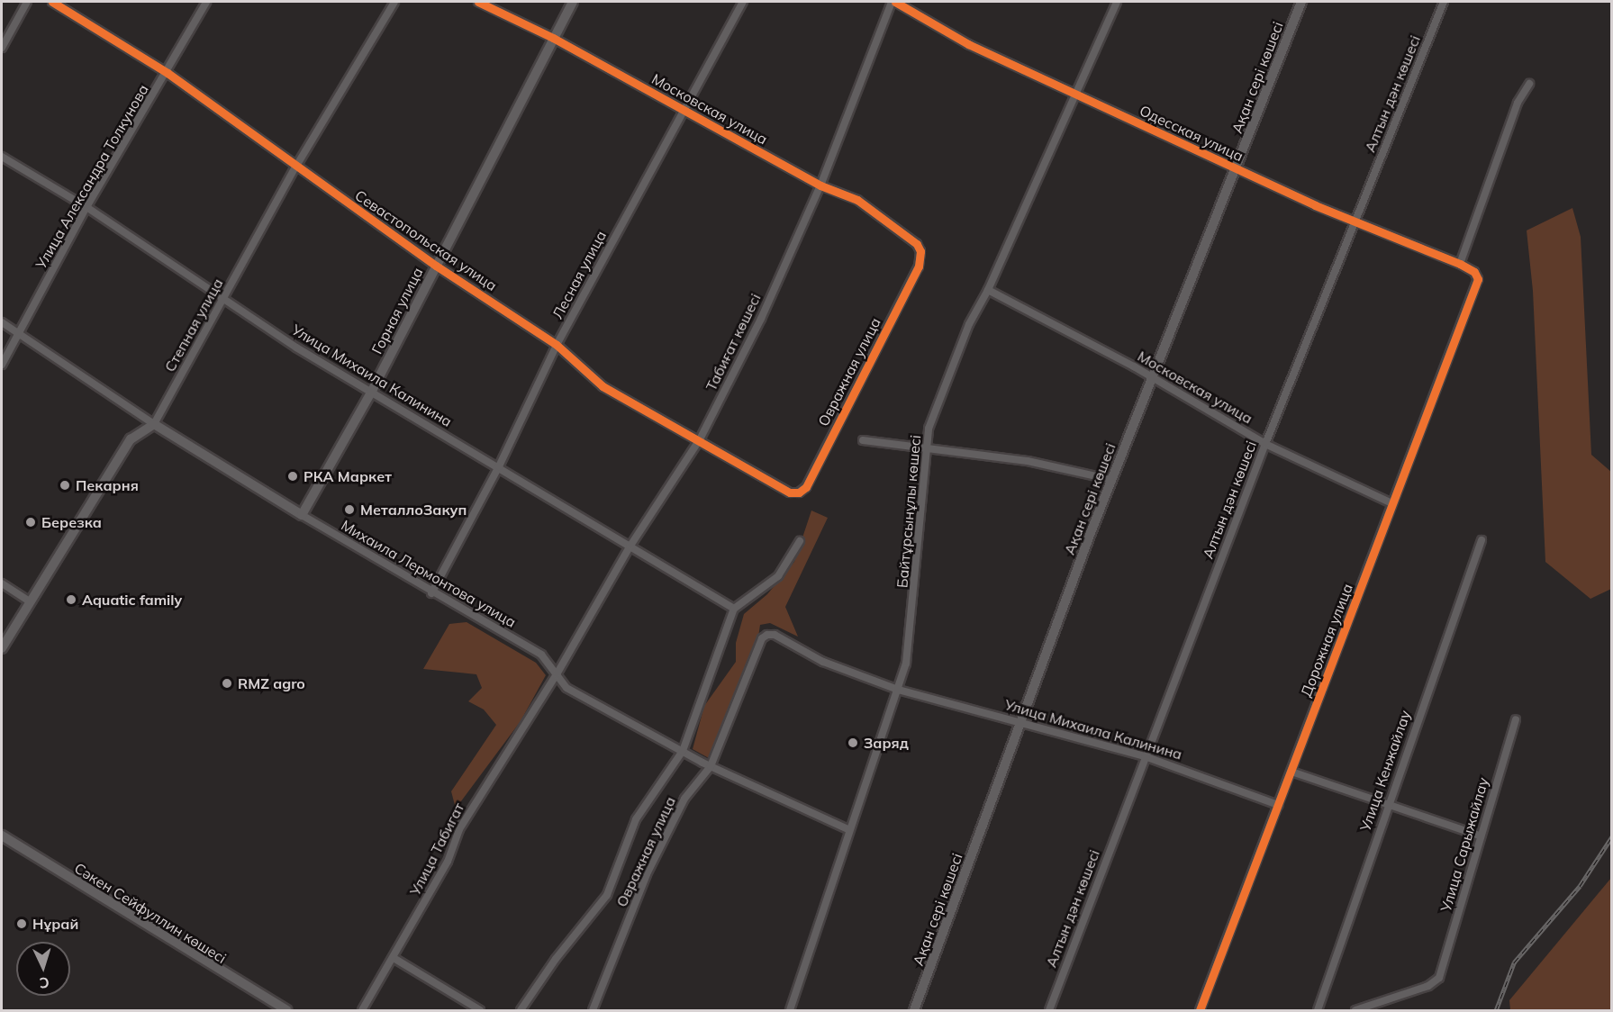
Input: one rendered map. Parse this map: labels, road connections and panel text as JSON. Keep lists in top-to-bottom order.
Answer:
{
  "streets": {
    "street": [
      "Ақан сері көшесі",
      "Алтын дән көшесі",
      "Московская улица",
      "Одесская улица",
      "Улица Александра Толкунова",
      "Севастопольская улица",
      "Лесная улица",
      "Горная улица",
      "Степная улица",
      "Табиғат көшесі",
      "Овражная улица",
      "Улица Михаила Калинина",
      "Байтұрсынұлы көшесі",
      "Михаила Лермонтова улица",
      "Дорожная улица",
      "Улица Кенжайлау",
      "Улица Сарыжайлау",
      "Улица Табигат",
      "Сәкен Сейфуллин көшесі"
    ]
  },
  "crossings": [
    ["Ақан сері көшесі", "Московская улица"],
    ["Ақан сері көшесі", "Одесская улица"],
    ["Ақан сері көшесі", "Улица Михаила Калинина"],
    ["Алтын дән көшесі", "Московская улица"],
    ["Алтын дән көшесі", "Одесская улица"],
    ["Алтын дән көшесі", "Улица Михаила Калинина"],
    ["Московская улица", "Лесная улица"],
    ["Московская улица", "Горная улица"],
    ["Московская улица", "Табиғат көшесі"],
    ["Московская улица", "Овражная улица"],
    ["Московская улица", "Байтұрсынұлы көшесі"],
    ["Московская улица", "Дорожная улица"],
    ["Одесская улица", "Табиғат көшесі"],
    ["Одесская улица", "Байтұрсынұлы көшесі"],
    ["Одесская улица", "Дорожная улица"],
    ["Улица Александра Толкунова", "Севастопольская улица"],
    ["Улица Александра Толкунова", "Улица Михаила Калинина"],
    ["Улица Александра Толкунова", "Михаила Лермонтова улица"],
    ["Севастопольская улица", "Лесная улица"],
    ["Севастопольская улица", "Горная улица"],
    ["Севастопольская улица", "Степная улица"],
    ["Севастопольская улица", "Табиғат көшесі"],
    ["Севастопольская улица", "Овражная улица"],
    ["Лесная улица", "Улица Михаила Калинина"],
    ["Лесная улица", "Михаила Лермонтова улица"],
    ["Горная улица", "Улица Михаила Калинина"],
    ["Горная улица", "Михаила Лермонтова улица"],
    ["Степная улица", "Улица Михаила Калинина"],
    ["Степная улица", "Михаила Лермонтова улица"],
    ["Табиғат көшесі", "Улица Михаила Калинина"],
    ["Табиғат көшесі", "Михаила Лермонтова улица"],
    ["Табиғат көшесі", "Улица Табигат"],
    ["Овражная улица", "Улица Михаила Калинина"],
    ["Овражная улица", "Байтұрсынұлы көшесі"],
    ["Овражная улица", "Михаила Лермонтова улица"],
    ["Улица Михаила Калинина", "Байтұрсынұлы көшесі"],
    ["Улица Михаила Калинина", "Дорожная улица"],
    ["Байтұрсынұлы көшесі", "Михаила Лермонтова улица"],
    ["Михаила Лермонтова улица", "Улица Табигат"]
  ],
  "places": [
    "РКА Маркет",
    "Пекарня",
    "МеталлоЗакуп",
    "Березка",
    "Aquatic family",
    "RMZ agro",
    "Заряд",
    "Нұрай"
  ],
  "north": "bottom"
}
